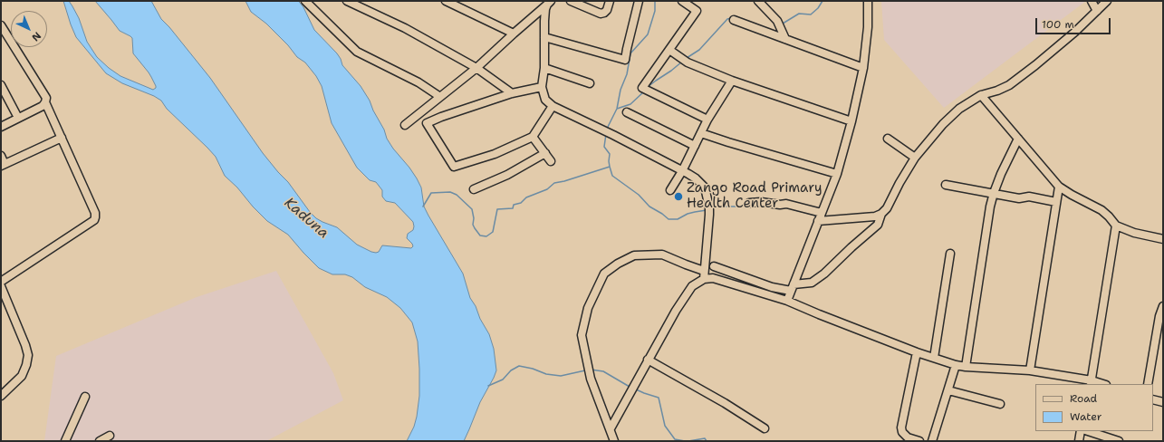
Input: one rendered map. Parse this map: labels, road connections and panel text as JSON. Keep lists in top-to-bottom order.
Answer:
{
  "water": ["Kaduna"],
  "places": ["Zango Road Primary Health Center"],
  "legend": ["Road", "Water"],
  "scale_bar": "100 m",
  "north": "bottom right"
}
